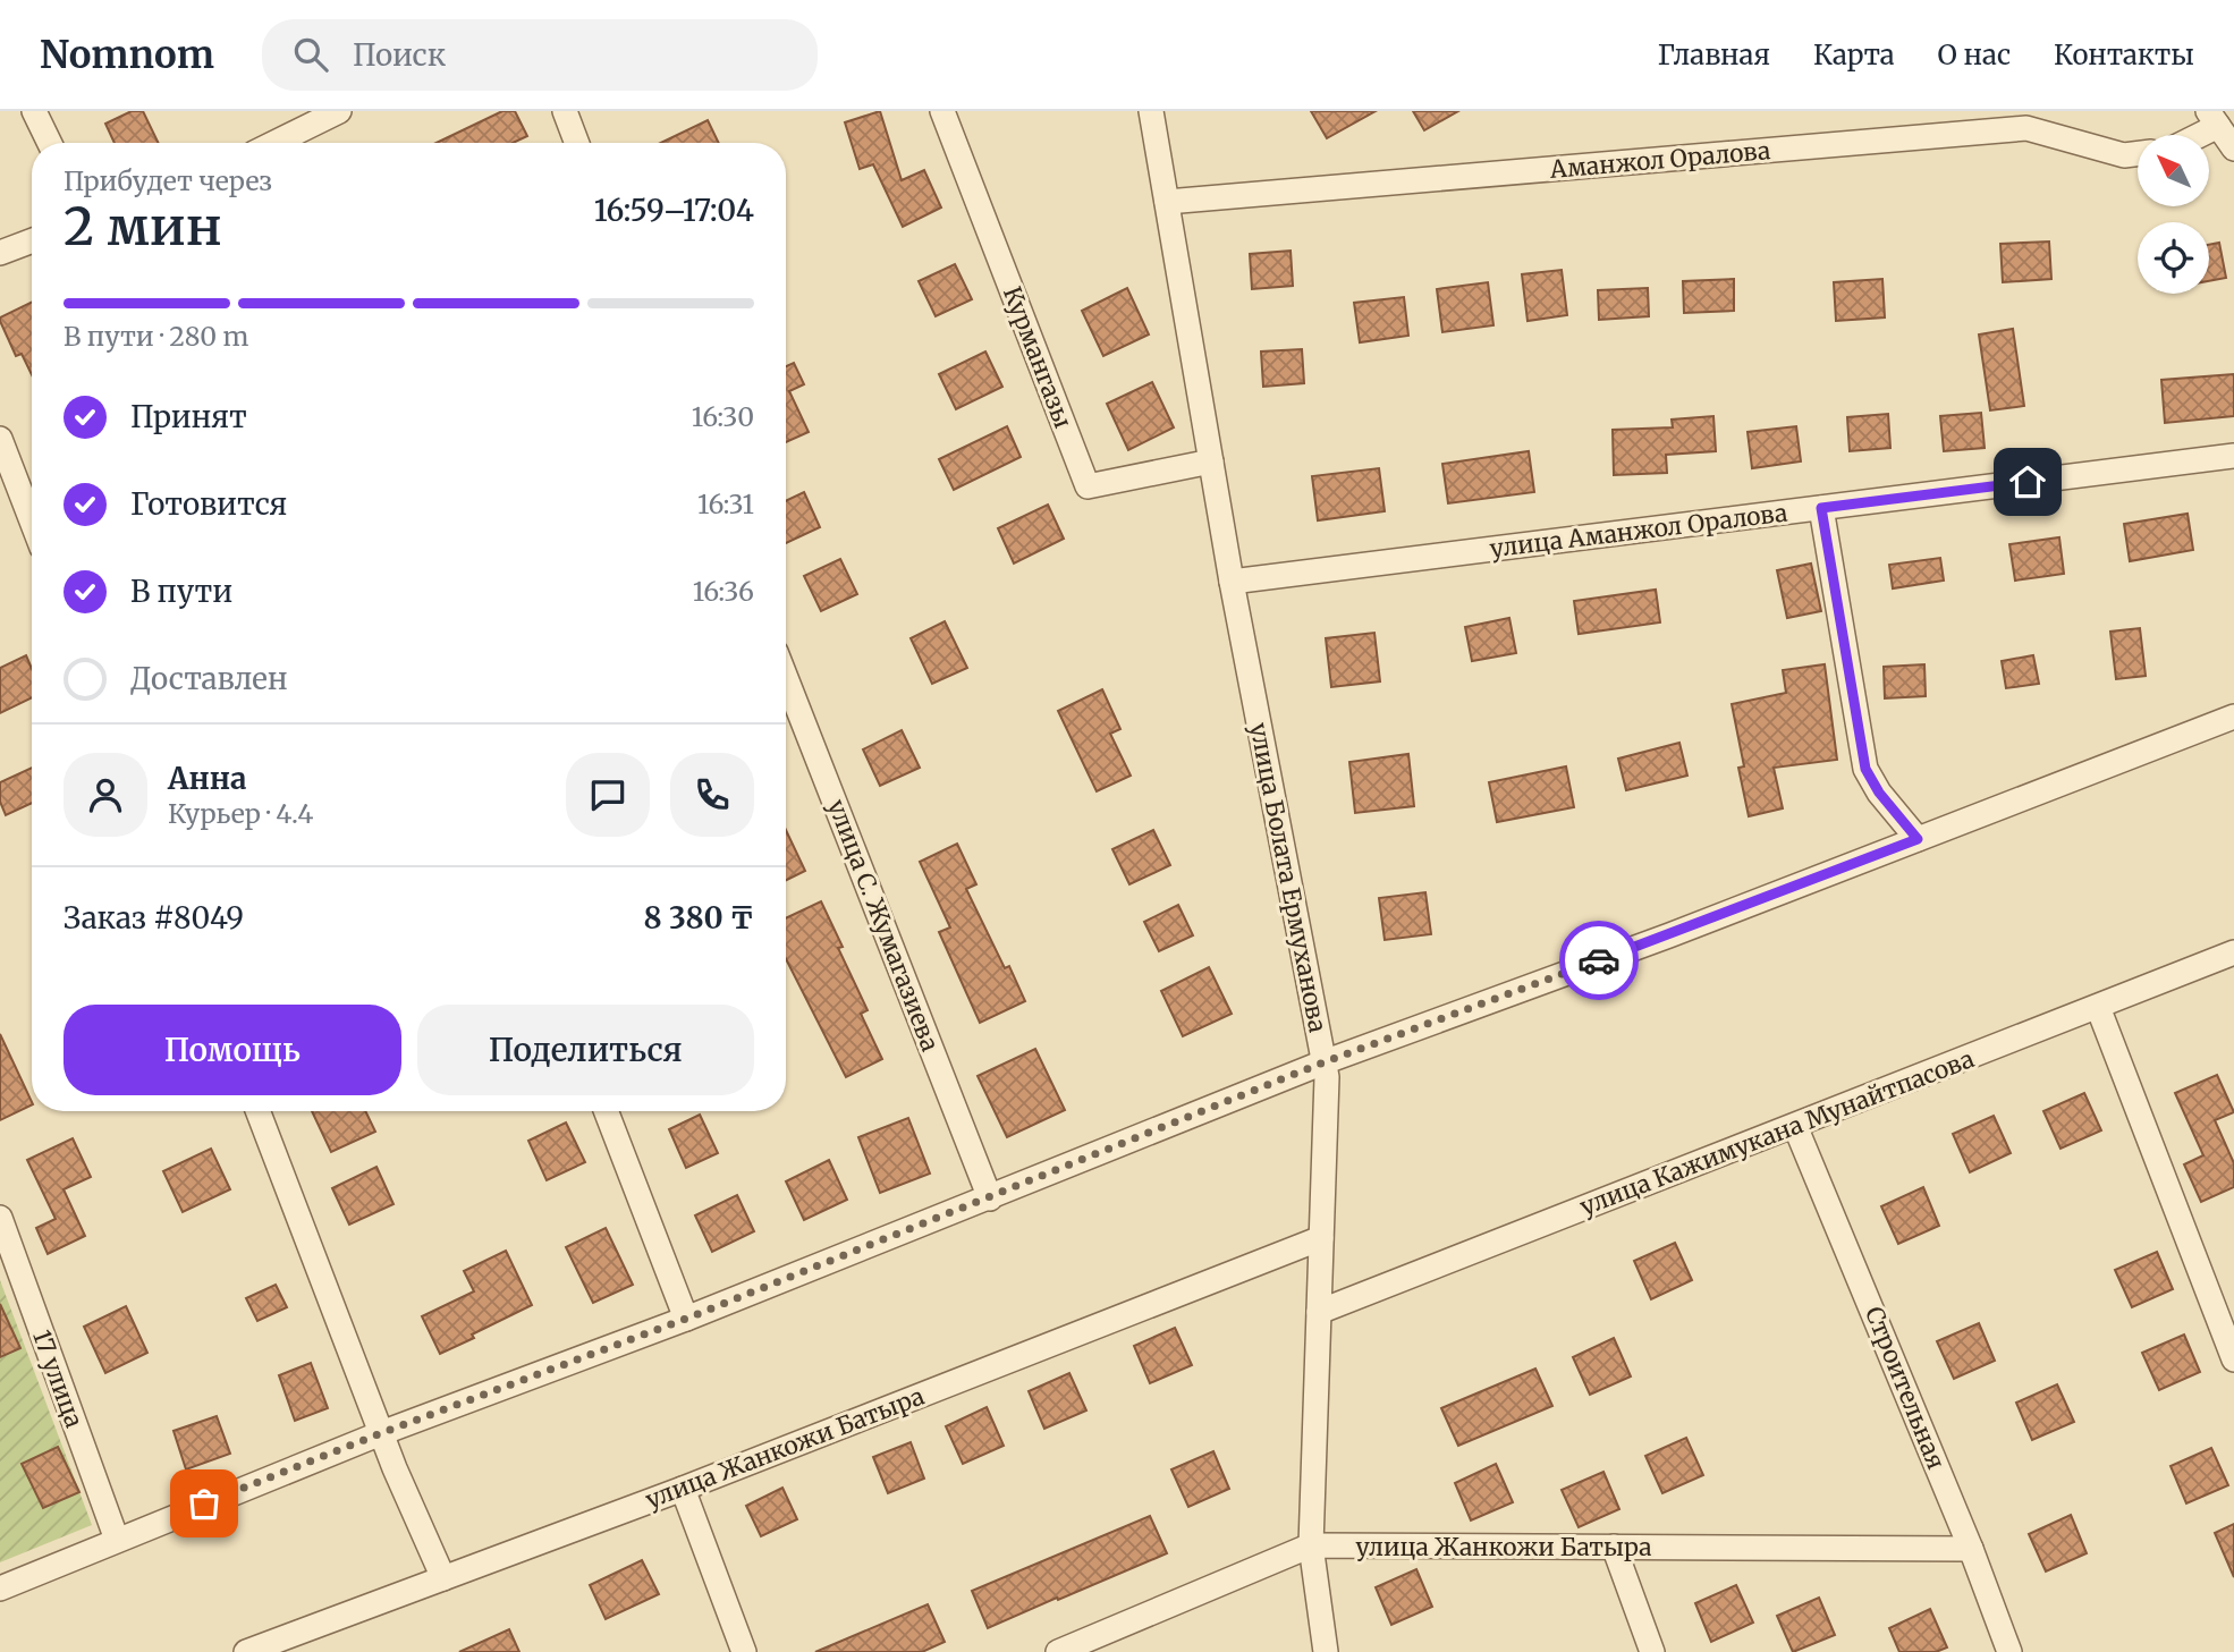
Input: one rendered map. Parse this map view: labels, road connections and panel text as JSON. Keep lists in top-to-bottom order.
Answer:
{
  "streets": {
    "street": [
      "Аманжол Оралова",
      "Курмангазы",
      "улица Аманжол Оралова",
      "улица Болата Ермуханова",
      "улица С. Жумагазиева",
      "улица Кажимукана Мунайтпасова",
      "17 улица",
      "Строительная",
      "улица Жанкожи Батыра"
    ]
  },
  "crossings": [
    ["Аманжол Оралова", "улица Болата Ермуханова"],
    ["Курмангазы", "улица Болата Ермуханова"],
    ["улица Аманжол Оралова", "улица Болата Ермуханова"],
    ["улица Болата Ермуханова", "улица Кажимукана Мунайтпасова"],
    ["улица Болата Ермуханова", "улица Жанкожи Батыра"],
    ["улица Кажимукана Мунайтпасова", "Строительная"],
    ["Строительная", "улица Жанкожи Батыра"]
  ],
  "north": "top left",
  "page": {
    "header": "Nomnom",
    "search": "Поиск",
    "nav": [
      "Главная",
      "Карта",
      "О нас",
      "Контакты"
    ],
    "heading": ["2 мин", "Прибудет через", "16:59–17:04"],
    "panel": [
      "Анна",
      "Курьер · 4.4",
      "Заказ #8049",
      "8 380 ₸"
    ],
    "bar": "В пути · 280 m",
    "list": [
      ["Принят", "16:30"],
      ["Готовится", "16:31"],
      ["В пути", "16:36"],
      "Доставлен"
    ],
    "buttons": ["Помощь", "Поделиться"]
  }
}
